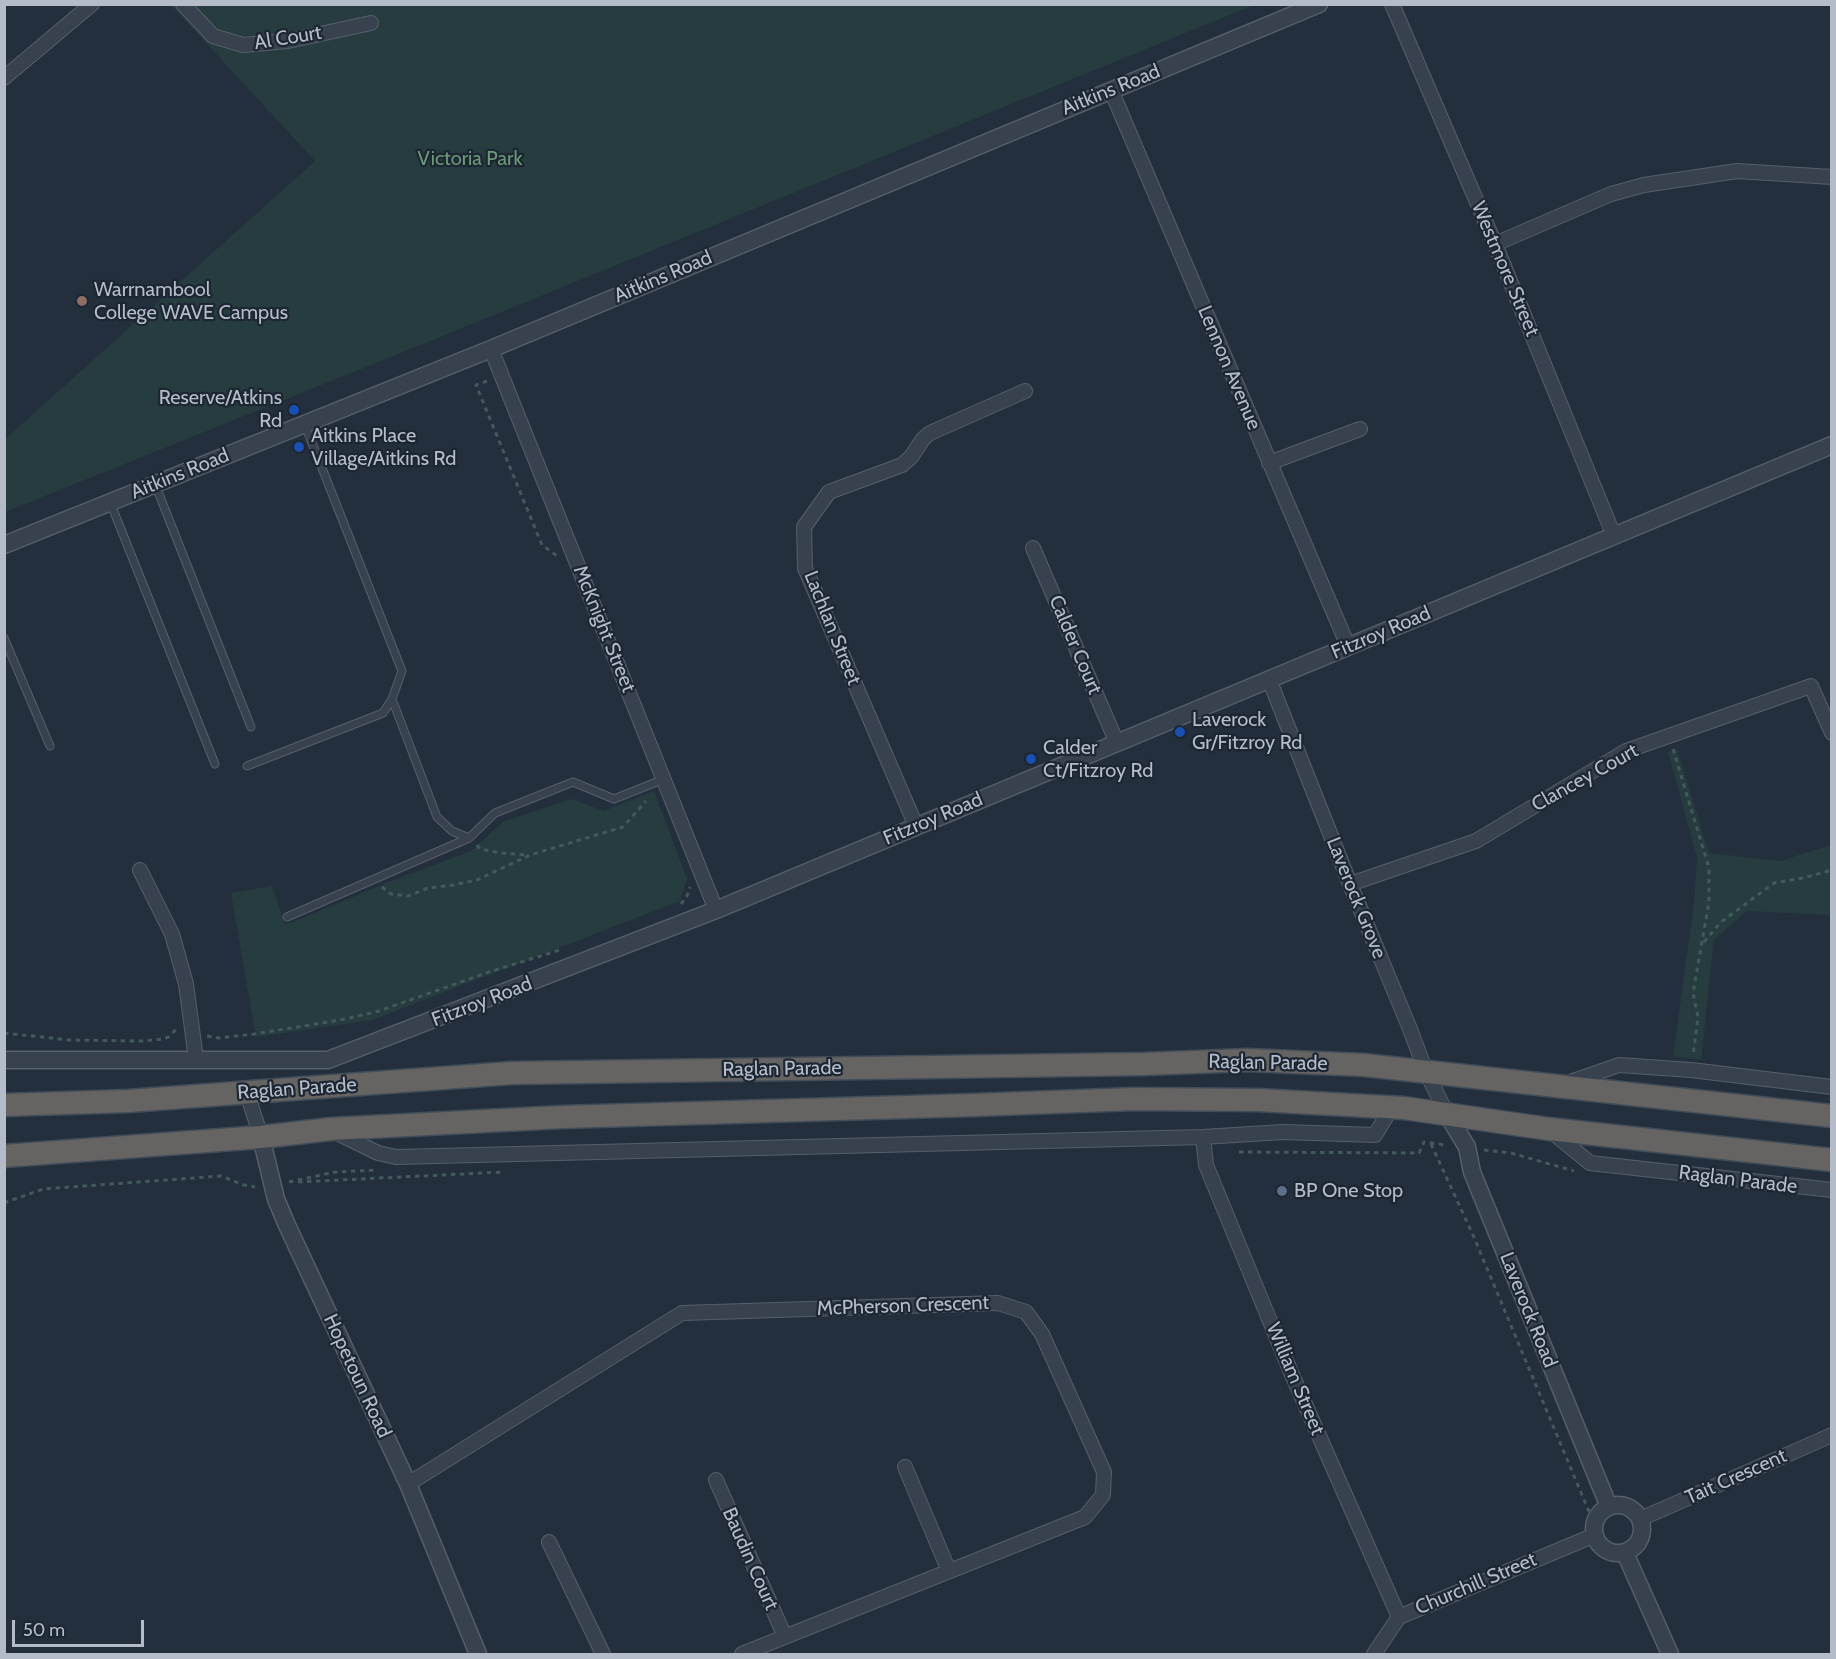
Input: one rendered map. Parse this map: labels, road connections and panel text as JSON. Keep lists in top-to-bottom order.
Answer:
{
  "streets": {
    "highway": ["Raglan Parade"],
    "street": [
      "Al Court",
      "Aitkins Road",
      "Westmore Street",
      "Lennon Avenue",
      "Lachlan Street",
      "McKnight Street",
      "Fitzroy Road",
      "Calder Court",
      "Clancey Court",
      "Laverock Grove",
      "McPherson Crescent",
      "Laverock Road",
      "Hopetoun Road",
      "William Street",
      "Tait Crescent",
      "Baudin Court",
      "Churchill Street"
    ]
  },
  "crossings": [
    ["Aitkins Road", "Lennon Avenue"],
    ["Aitkins Road", "McKnight Street"],
    ["Westmore Street", "Fitzroy Road"],
    ["Lennon Avenue", "Fitzroy Road"],
    ["Lachlan Street", "Fitzroy Road"],
    ["McKnight Street", "Fitzroy Road"],
    ["Fitzroy Road", "Calder Court"],
    ["Fitzroy Road", "Laverock Grove"],
    ["Clancey Court", "Laverock Grove"],
    ["Laverock Grove", "Raglan Parade"],
    ["Laverock Grove", "Laverock Road"],
    ["Raglan Parade", "Laverock Road"],
    ["Raglan Parade", "Hopetoun Road"],
    ["McPherson Crescent", "Hopetoun Road"],
    ["McPherson Crescent", "Baudin Court"],
    ["Laverock Road", "Tait Crescent"],
    ["Laverock Road", "Churchill Street"],
    ["William Street", "Churchill Street"],
    ["Tait Crescent", "Churchill Street"]
  ],
  "parks": ["Victoria Park"],
  "places": [
    "Warrnambool College WAVE Campus",
    "Reserve/Atkins Rd",
    "Aitkins Place Village/Aitkins Rd",
    "Laverock Gr/Fitzroy Rd",
    "Calder Ct/Fitzroy Rd",
    "BP One Stop"
  ],
  "scale_bar": "50 m"
}
